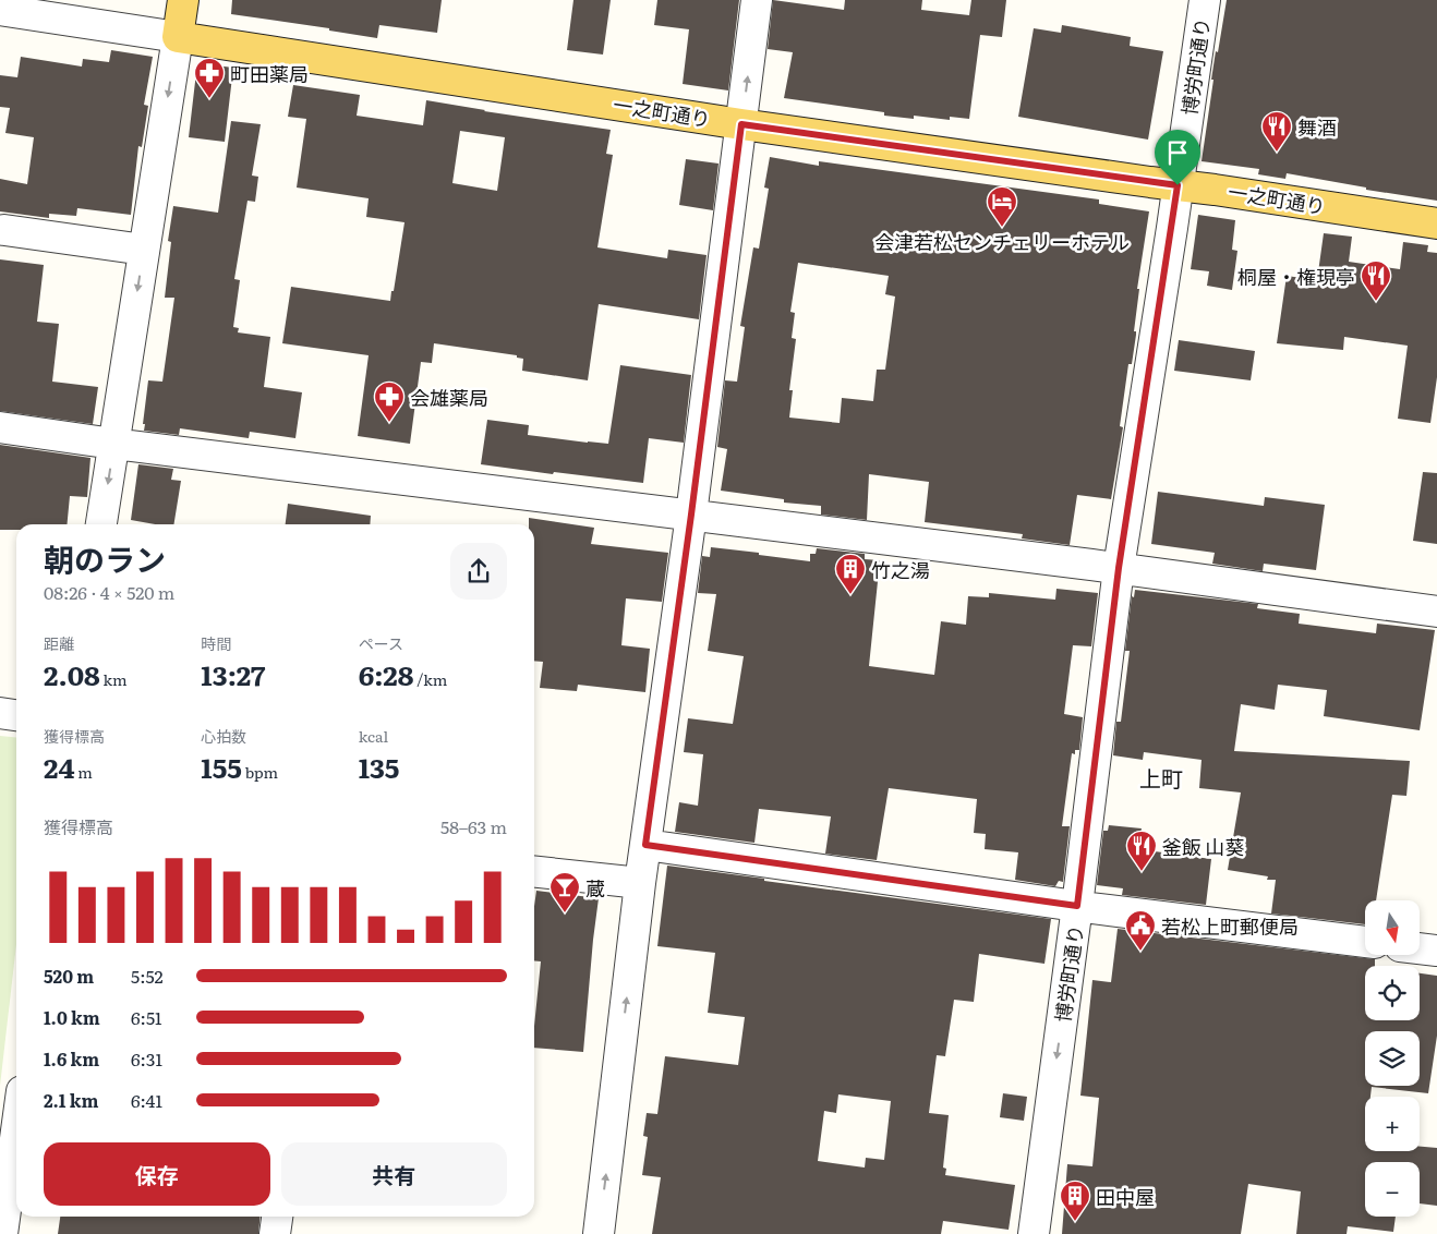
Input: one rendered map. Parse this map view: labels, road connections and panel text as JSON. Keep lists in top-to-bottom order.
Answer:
{
  "streets": {
    "main road": ["一之町通り"],
    "street": ["博労町通り"]
  },
  "crossings": [
    ["博労町通り", "一之町通り"]
  ],
  "districts": ["上町"],
  "places": {
    "pharmacy": ["町田薬局", "会雄薬局"],
    "restaurant": ["舞酒", "桐屋・権現亭", "釜飯 山葵"],
    "hotel": ["会津若松センチェリーホテル"],
    "building": ["竹之湯", "田中屋"],
    "bar": ["蔵"],
    "public building": ["若松上町郵便局"]
  },
  "north": "bottom",
  "page": {
    "heading": ["朝のラン", "08:26 · 4 × 520 m"],
    "stats": [
      ["距離", "2.08 km"],
      ["時間", "13:27"],
      ["ペース", "6:28 /km"],
      ["獲得標高", "24 m"],
      ["心拍数", "155 bpm"],
      ["kcal", "135"]
    ],
    "chart": ["獲得標高", "58–63 m"],
    "map_buttons": ["+", "−"],
    "list": [
      {
        "name": "520 m",
        "note": "5:52"
      },
      {
        "name": "1.0 km",
        "note": "6:51"
      },
      {
        "name": "1.6 km",
        "note": "6:31"
      },
      {
        "name": "2.1 km",
        "note": "6:41"
      }
    ],
    "buttons": ["保存", "共有"]
  }
}
